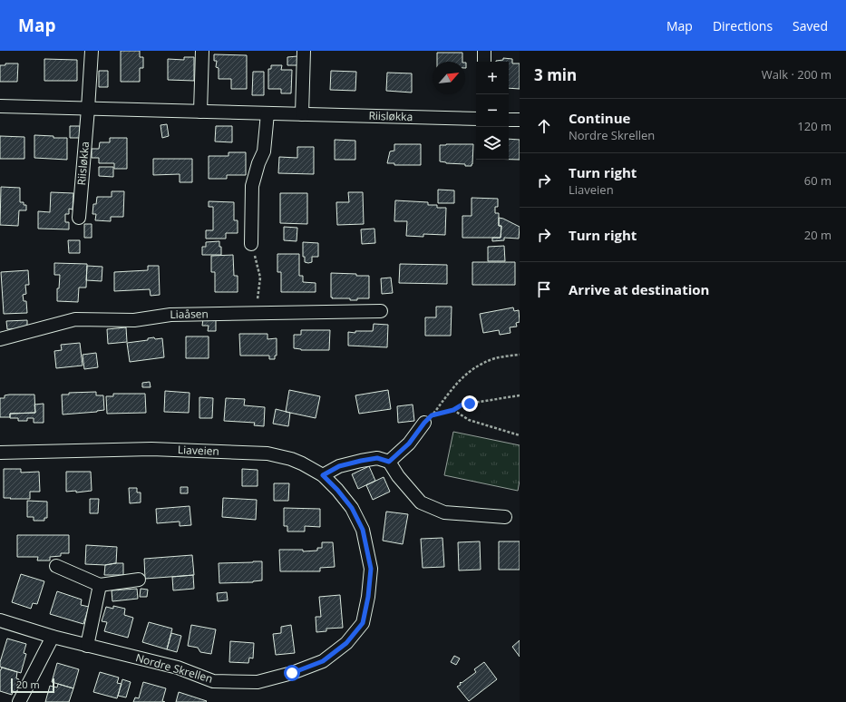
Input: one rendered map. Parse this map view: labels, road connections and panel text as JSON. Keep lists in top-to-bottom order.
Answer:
{
  "streets": {
    "street": [
      "Riisløkka",
      "Liaåsen",
      "Liaveien",
      "Nordre Skrellen"
    ]
  },
  "crossings": [
    ["Liaveien", "Nordre Skrellen"]
  ],
  "scale_bar": "20 m",
  "north": "top right",
  "page": {
    "header": "Map",
    "nav": ["Map", "Directions", "Saved"],
    "heading": ["3 min", "Walk · 200 m"],
    "map_buttons": ["+", "−"],
    "list": [
      ["Continue", "Nordre Skrellen", "120 m"],
      ["Turn right", "Liaveien", "60 m"],
      ["Turn right", "20 m"],
      "Arrive at destination"
    ],
    "scale": "20 m"
  }
}
